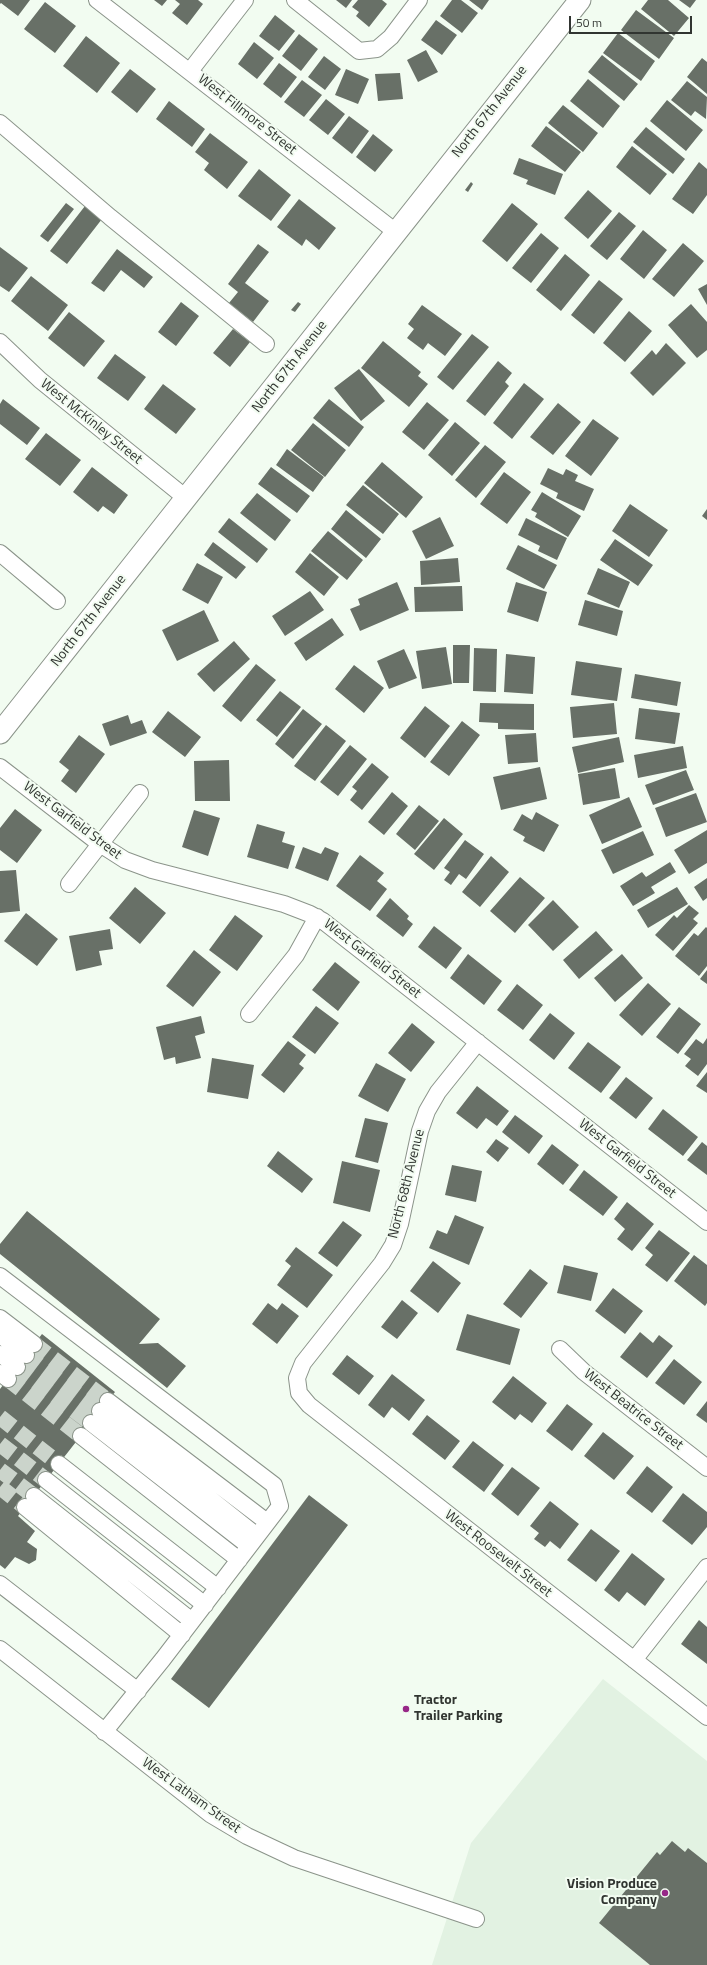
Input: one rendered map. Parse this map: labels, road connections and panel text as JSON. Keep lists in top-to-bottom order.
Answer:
{
  "streets": {
    "main road": ["North 67th Avenue"],
    "street": [
      "West Fillmore Street",
      "West McKinley Street",
      "West Garfield Street",
      "North 68th Avenue",
      "West Beatrice Street",
      "West Roosevelt Street",
      "West Latham Street"
    ]
  },
  "crossings": [
    ["North 67th Avenue", "West Fillmore Street"],
    ["North 67th Avenue", "West McKinley Street"],
    ["West Garfield Street", "North 68th Avenue"],
    ["North 68th Avenue", "West Roosevelt Street"]
  ],
  "places": ["Tractor Trailer Parking", "Vision Produce Company"],
  "scale_bar": "50 m"
}
